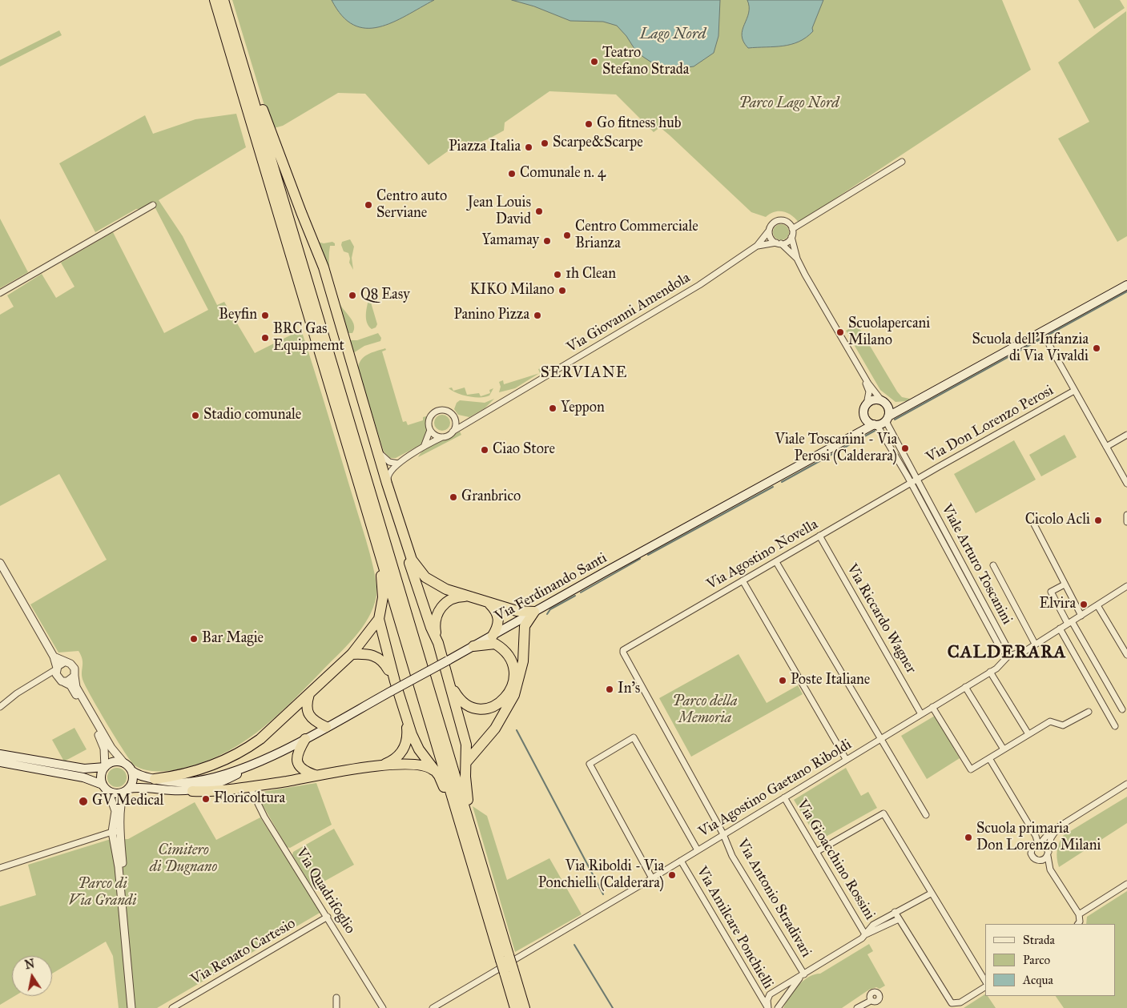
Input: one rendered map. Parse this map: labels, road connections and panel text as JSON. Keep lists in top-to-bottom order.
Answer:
{
  "streets": {
    "main road": ["Via Ferdinando Santi"],
    "street": [
      "Via Giovanni Amendola",
      "Via Don Lorenzo Perosi",
      "Via Agostino Novella",
      "Viale Arturo Toscanini",
      "Via Riccardo Wagner",
      "Via Agostino Gaetano Riboldi",
      "Via Gioacchino Rossini",
      "Via Quadrifoglio",
      "Via Antonio Stradivari",
      "Via Amilcare Ponchielli",
      "Via Renato Cartesio"
    ]
  },
  "crossings": [
    ["Via Don Lorenzo Perosi", "Via Agostino Novella"],
    ["Via Don Lorenzo Perosi", "Viale Arturo Toscanini"],
    ["Via Agostino Novella", "Viale Arturo Toscanini"],
    ["Via Agostino Novella", "Via Riccardo Wagner"],
    ["Via Agostino Novella", "Via Antonio Stradivari"],
    ["Viale Arturo Toscanini", "Via Ferdinando Santi"],
    ["Viale Arturo Toscanini", "Via Agostino Gaetano Riboldi"],
    ["Via Riccardo Wagner", "Via Agostino Gaetano Riboldi"],
    ["Via Agostino Gaetano Riboldi", "Via Gioacchino Rossini"],
    ["Via Agostino Gaetano Riboldi", "Via Antonio Stradivari"],
    ["Via Agostino Gaetano Riboldi", "Via Amilcare Ponchielli"],
    ["Via Quadrifoglio", "Via Renato Cartesio"]
  ],
  "districts": ["SERVIANE", "CALDERARA"],
  "water": ["Lago Nord"],
  "parks": [
    "Parco Lago Nord",
    "Parco della Memoria",
    "Cimitero di Dugnano",
    "Parco di Via Grandi"
  ],
  "places": [
    "Teatro Stefano Strada",
    "Go fitness hub",
    "Scarpe&Scarpe",
    "Piazza Italia",
    "Comunale n. 4",
    "Centro auto Serviane",
    "Jean Louis David",
    "Centro Commerciale Brianza",
    "Yamamay",
    "1h Clean",
    "KIKO Milano",
    "Q8 Easy",
    "Beyfin",
    "Panino Pizza",
    "Scuolapercani Milano",
    "BRC Gas Equipmemt",
    "Scuola dell'Infanzia di Via Vivaldi",
    "Yeppon",
    "Stadio comunale",
    "Viale Toscanini - Via Perosi (Calderara)",
    "Ciao Store",
    "Granbrico",
    "Cicolo Acli",
    "Elvira",
    "Bar Magie",
    "Poste Italiane",
    "In's",
    "Floricoltura",
    "GV Medical",
    "Scuola primaria Don Lorenzo Milani",
    "Via Riboldi - Via Ponchielli (Calderara)"
  ],
  "legend": ["Strada", "Parco", "Acqua"],
  "north": "top"
}
